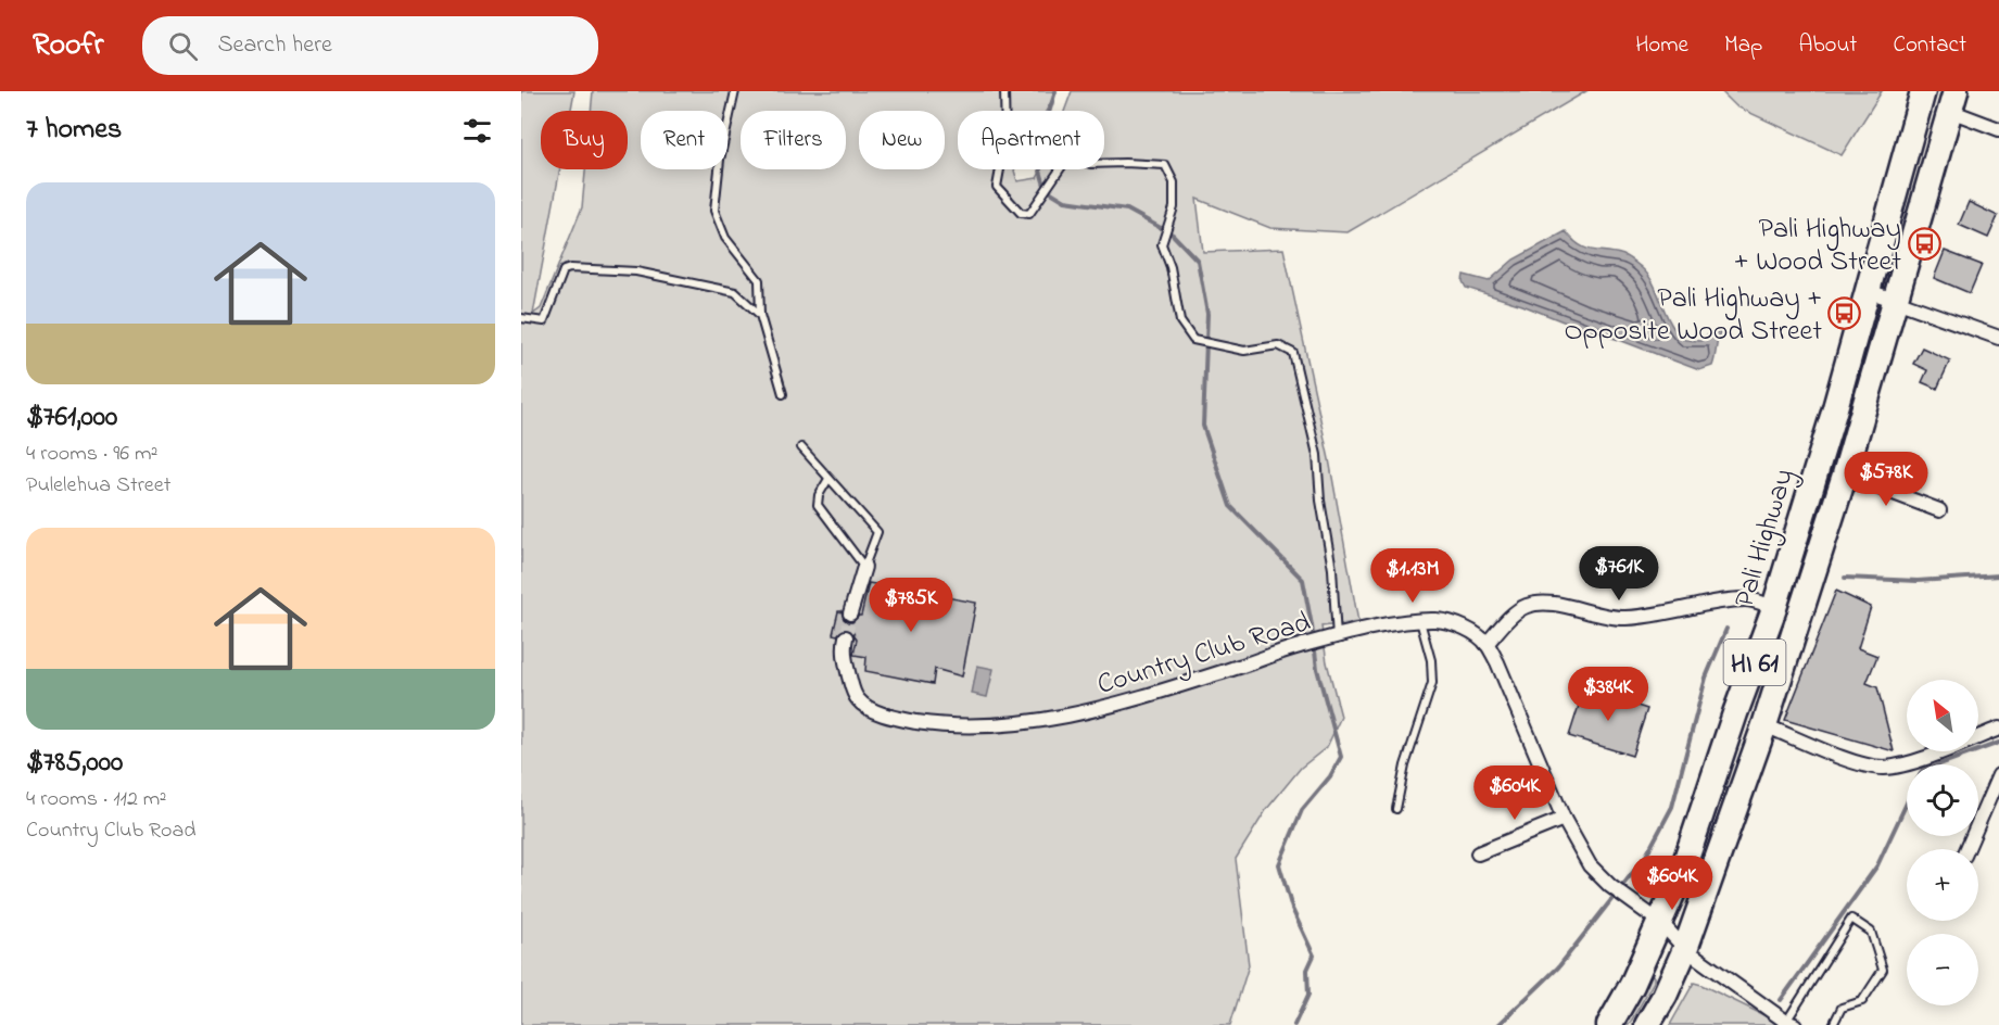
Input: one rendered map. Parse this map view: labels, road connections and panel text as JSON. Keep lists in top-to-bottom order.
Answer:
{
  "streets": {
    "highway": ["Pali Highway", "HI 61"],
    "street": ["Country Club Road"]
  },
  "crossings": [
    ["Pali Highway", "Country Club Road"],
    ["Country Club Road", "HI 61"]
  ],
  "places": {
    "bus stop": ["Pali Highway + Wood Street", "Pali Highway + Opposite Wood Street"]
  },
  "north": "top left",
  "page": {
    "header": "Roofr",
    "search": "Search here",
    "nav": [
      "Home",
      "Map",
      "About",
      "Contact"
    ],
    "heading": "7 homes",
    "chip": [
      "Buy",
      "Rent",
      "Filters",
      "New",
      "Apartment"
    ],
    "list": [
      {
        "name": "$761,000",
        "note": "4 rooms · 96 m² · Pulelehua Street"
      },
      {
        "name": "$785,000",
        "note": "4 rooms · 112 m² · Country Club Road"
      }
    ],
    "price": [
      "$578K",
      "$761K",
      "$1.13M",
      "$785K",
      "$384K",
      "$604K",
      "$604K"
    ],
    "map_buttons": ["+", "−"]
  }
}
